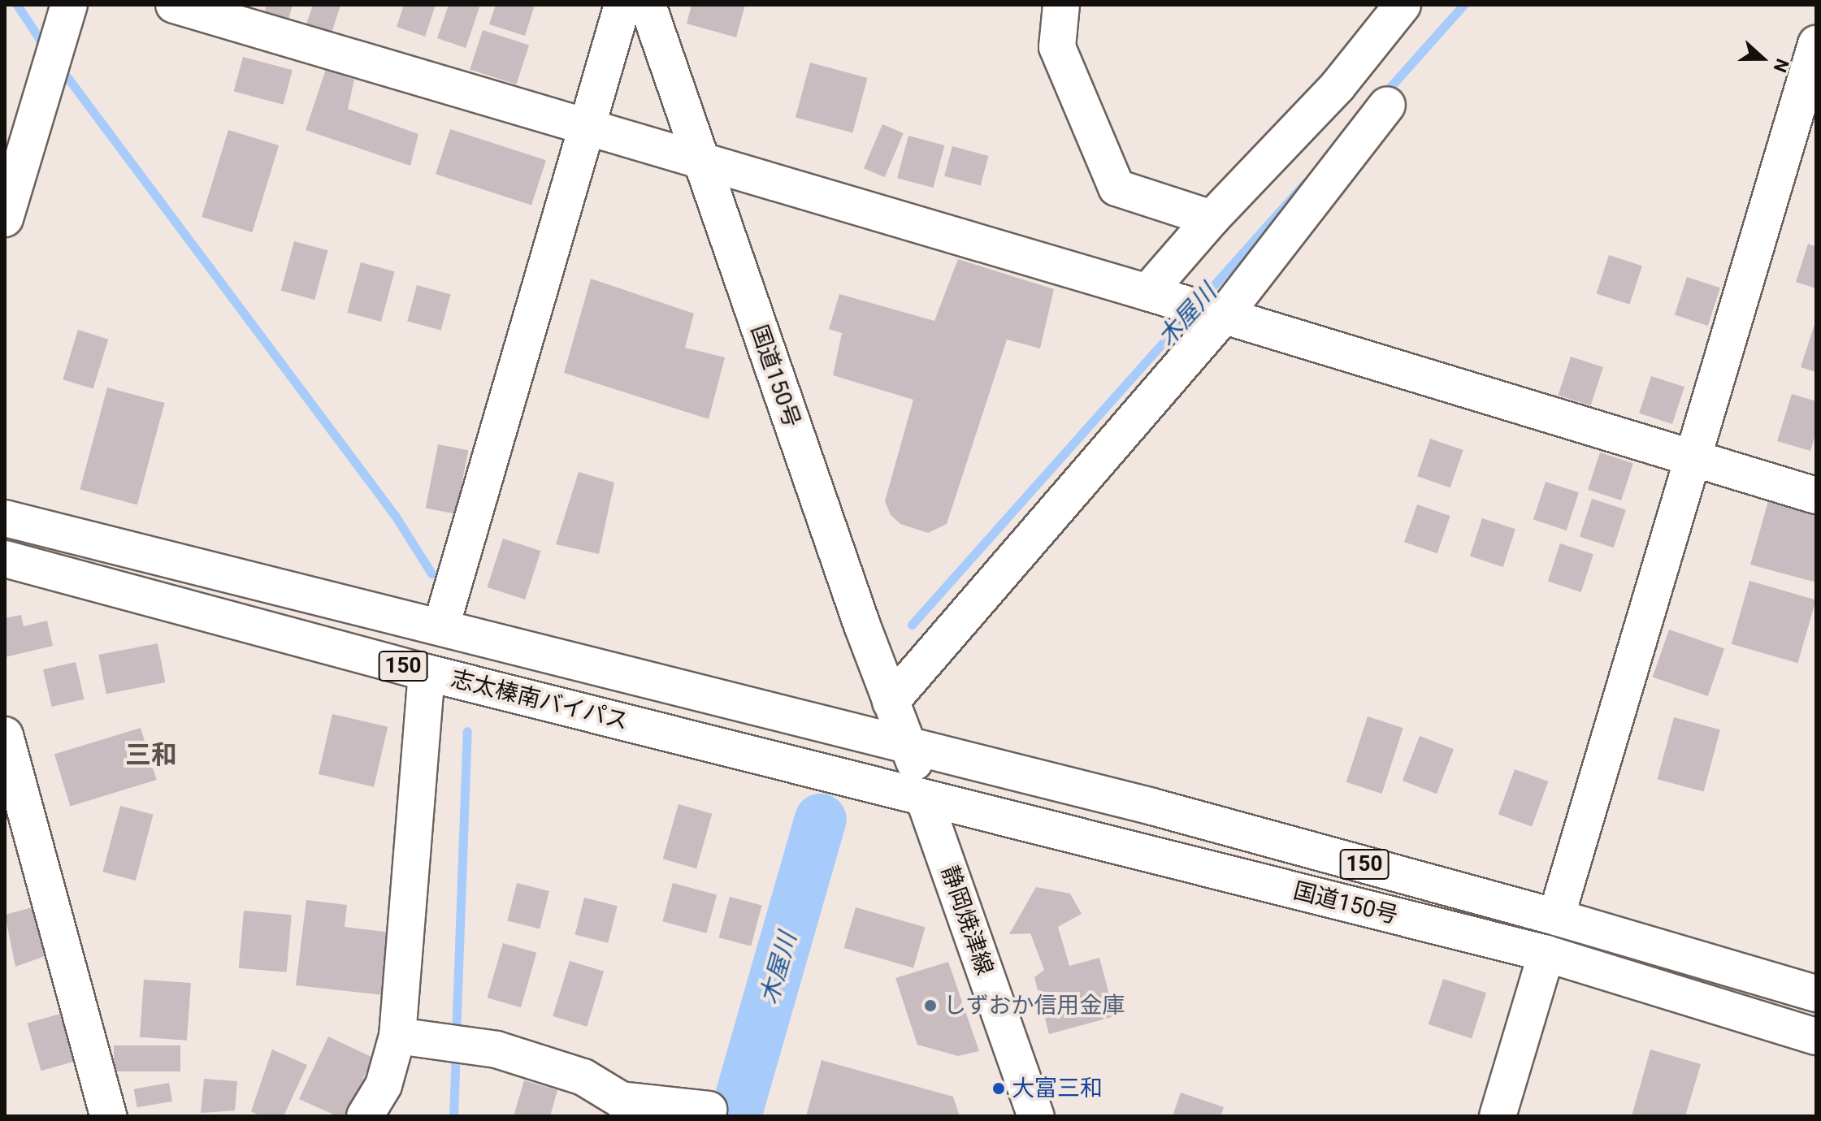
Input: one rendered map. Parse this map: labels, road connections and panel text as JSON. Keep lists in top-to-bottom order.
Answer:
{
  "streets": {
    "main road": [
      "国道150号",
      "150",
      "志太榛南バイパス",
      "静岡焼津線"
    ]
  },
  "crossings": [
    ["国道150号", "志太榛南バイパス"],
    ["国道150号", "静岡焼津線"],
    ["志太榛南バイパス", "静岡焼津線"]
  ],
  "districts": ["三和"],
  "water": ["木屋川"],
  "places": ["しずおか信用金庫", "大富三和"],
  "north": "right"
}
